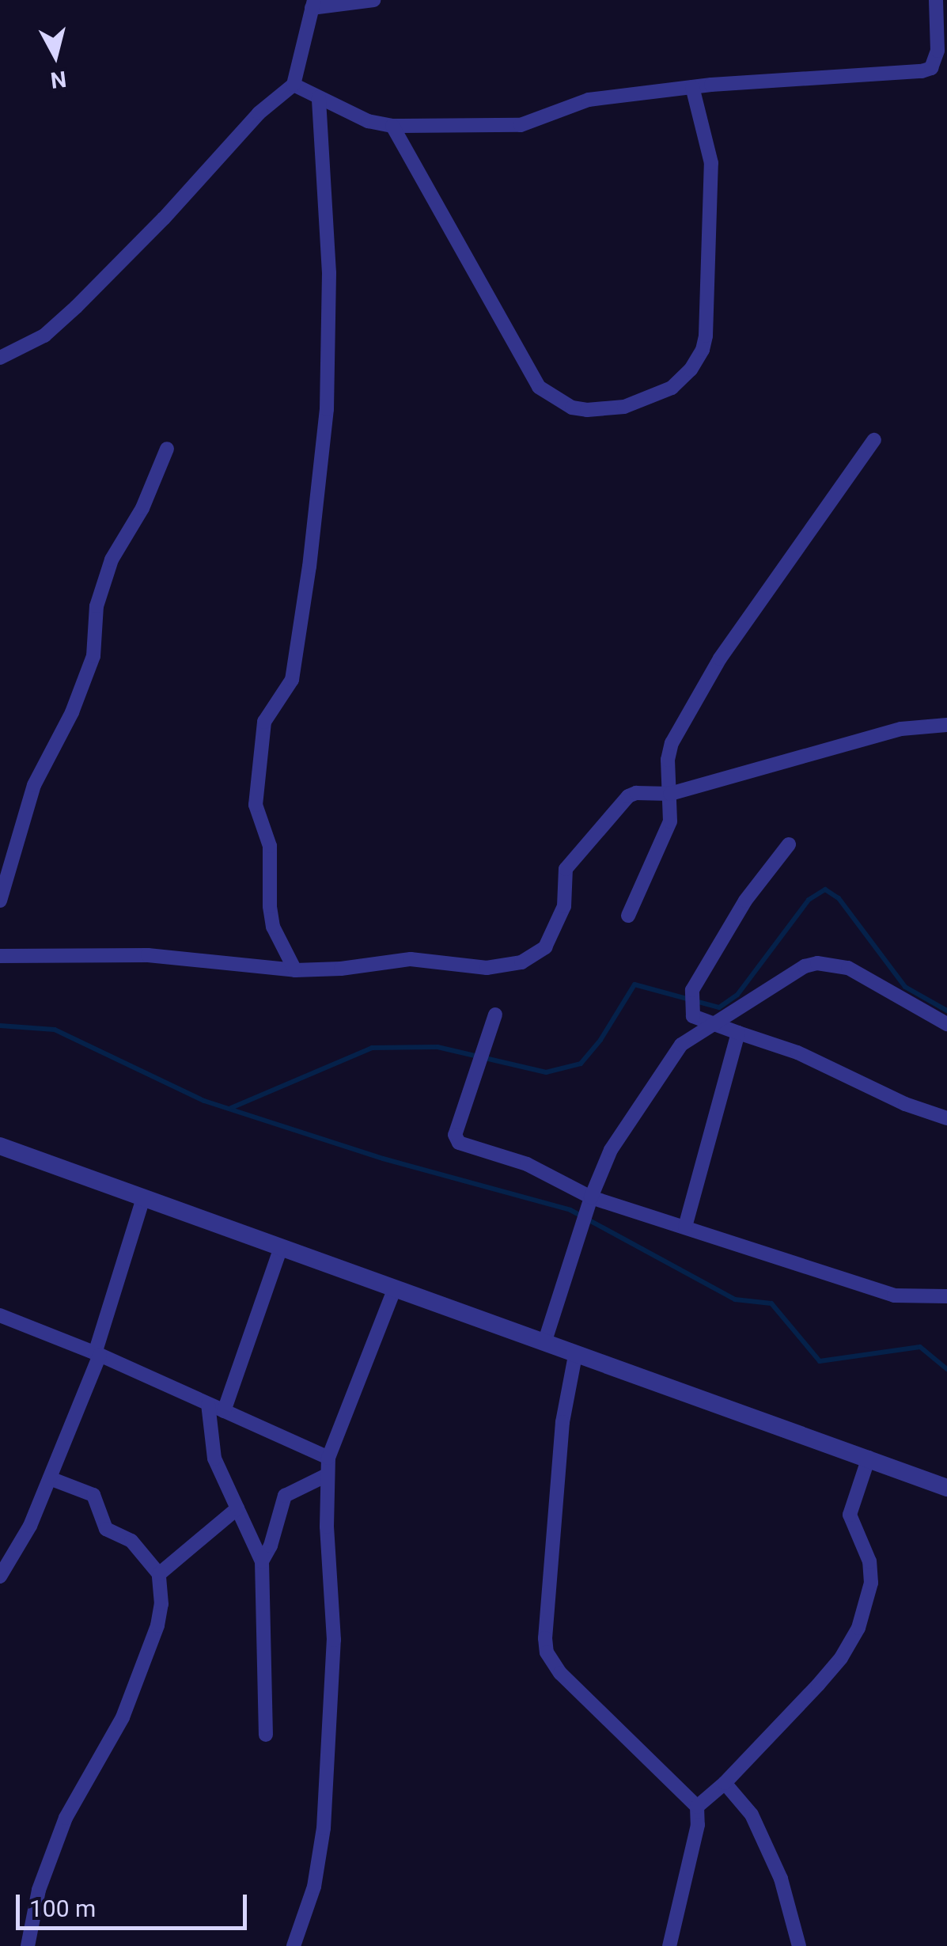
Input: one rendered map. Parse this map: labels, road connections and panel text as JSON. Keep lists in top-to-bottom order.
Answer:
{
  "scale_bar": "100 m",
  "north": "bottom"
}
